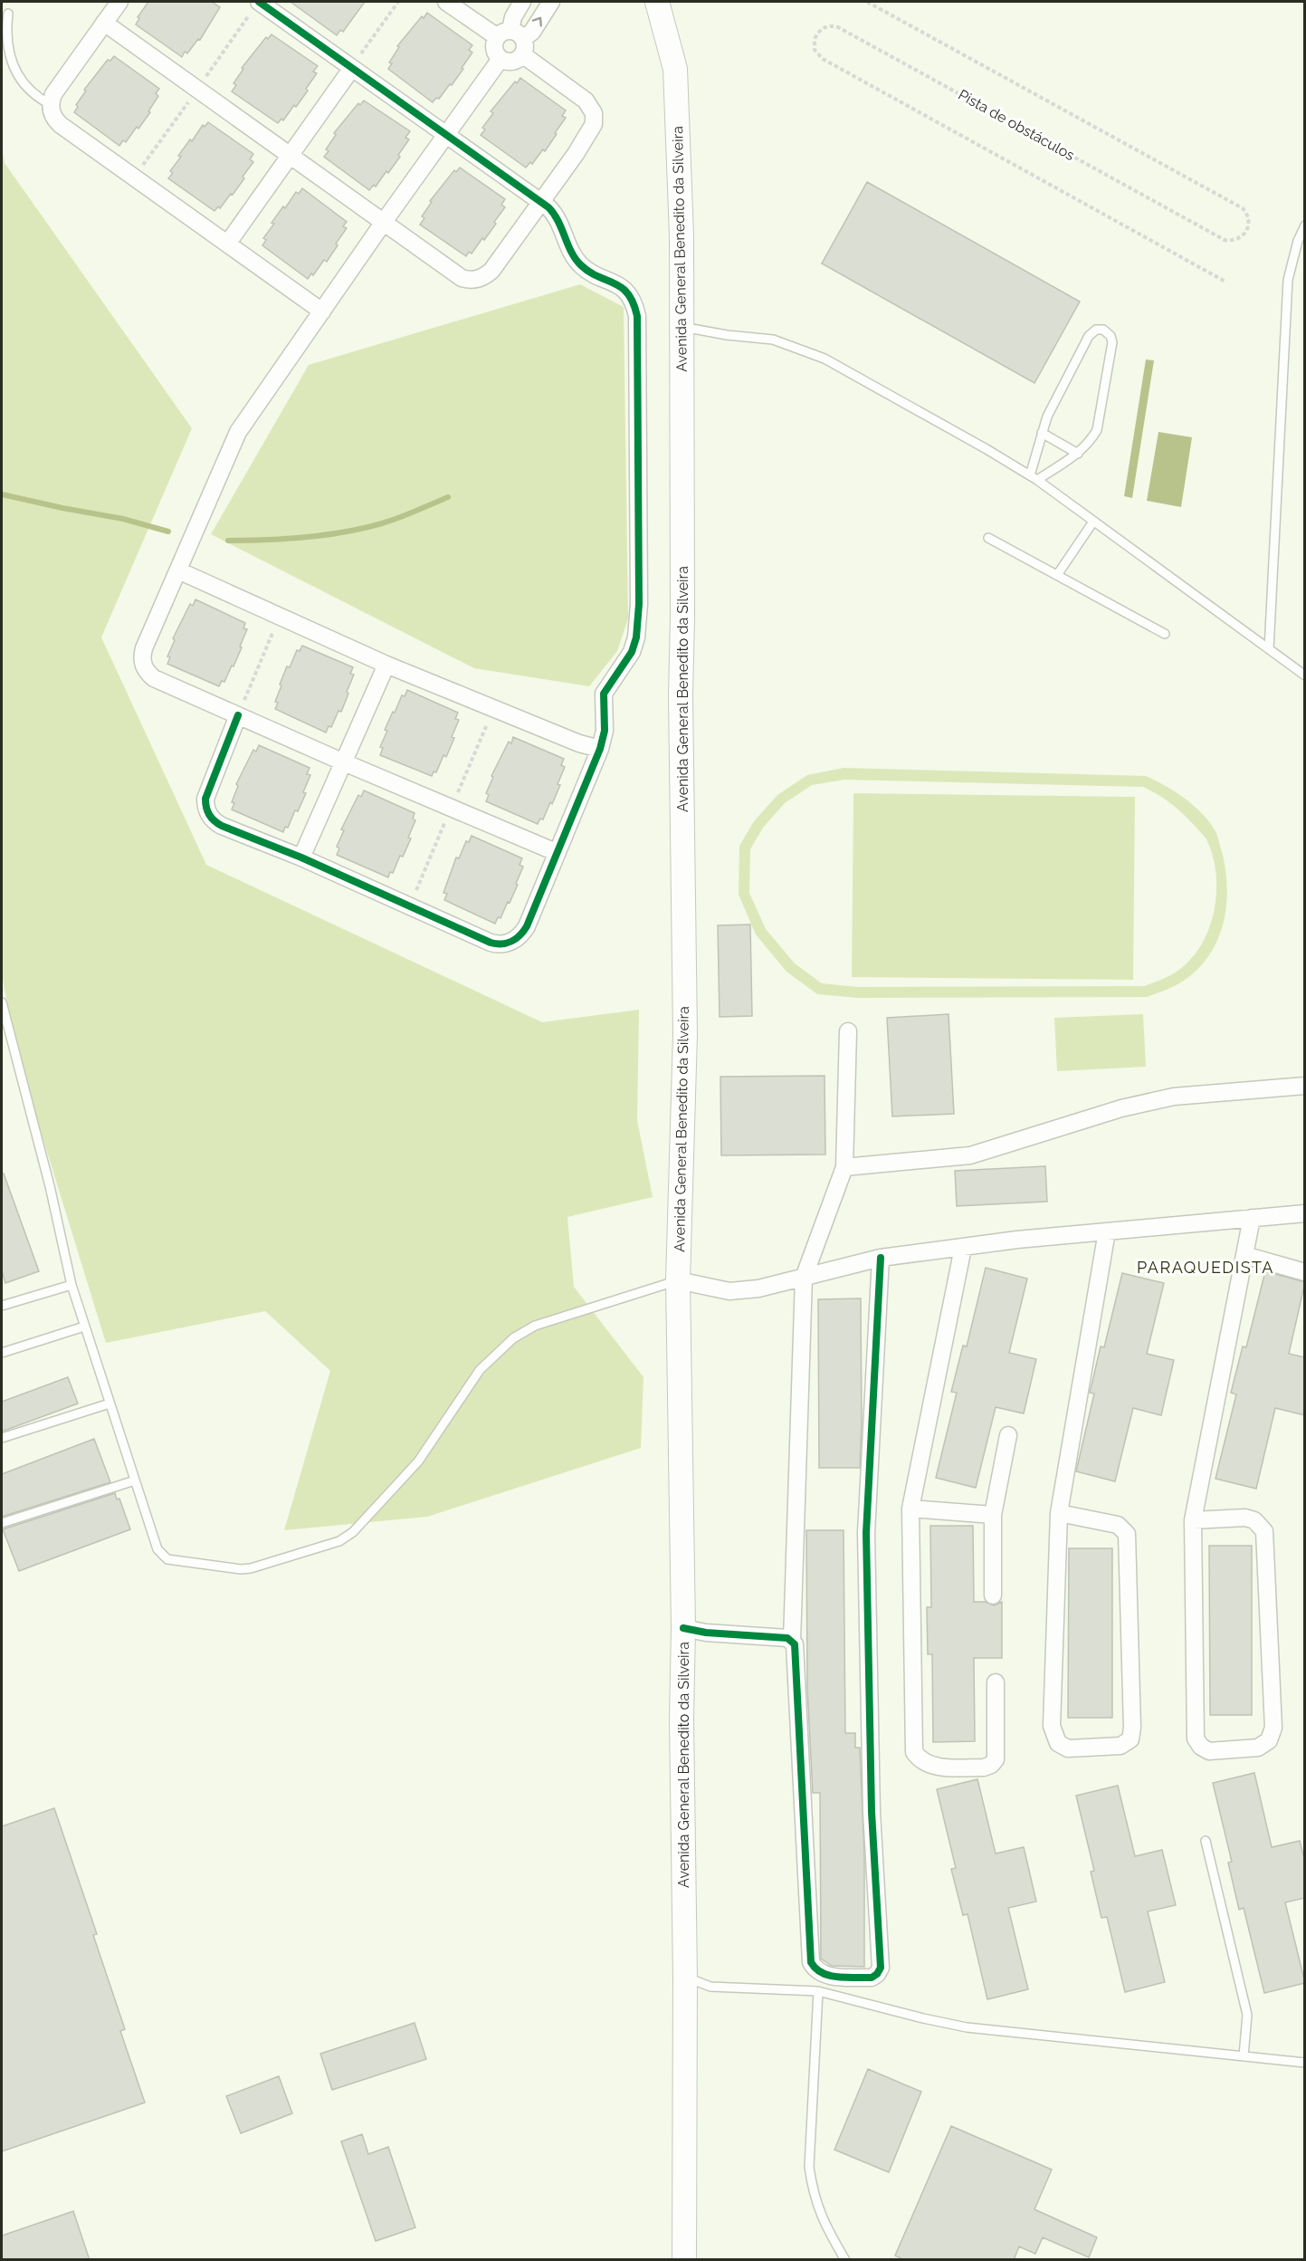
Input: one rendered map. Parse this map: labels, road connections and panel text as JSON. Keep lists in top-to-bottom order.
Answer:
{
  "streets": {
    "main road": ["Avenida General Benedito da Silveira"],
    "path": ["Pista de obstáculos"]
  },
  "districts": ["PARAQUEDISTA"]
}
